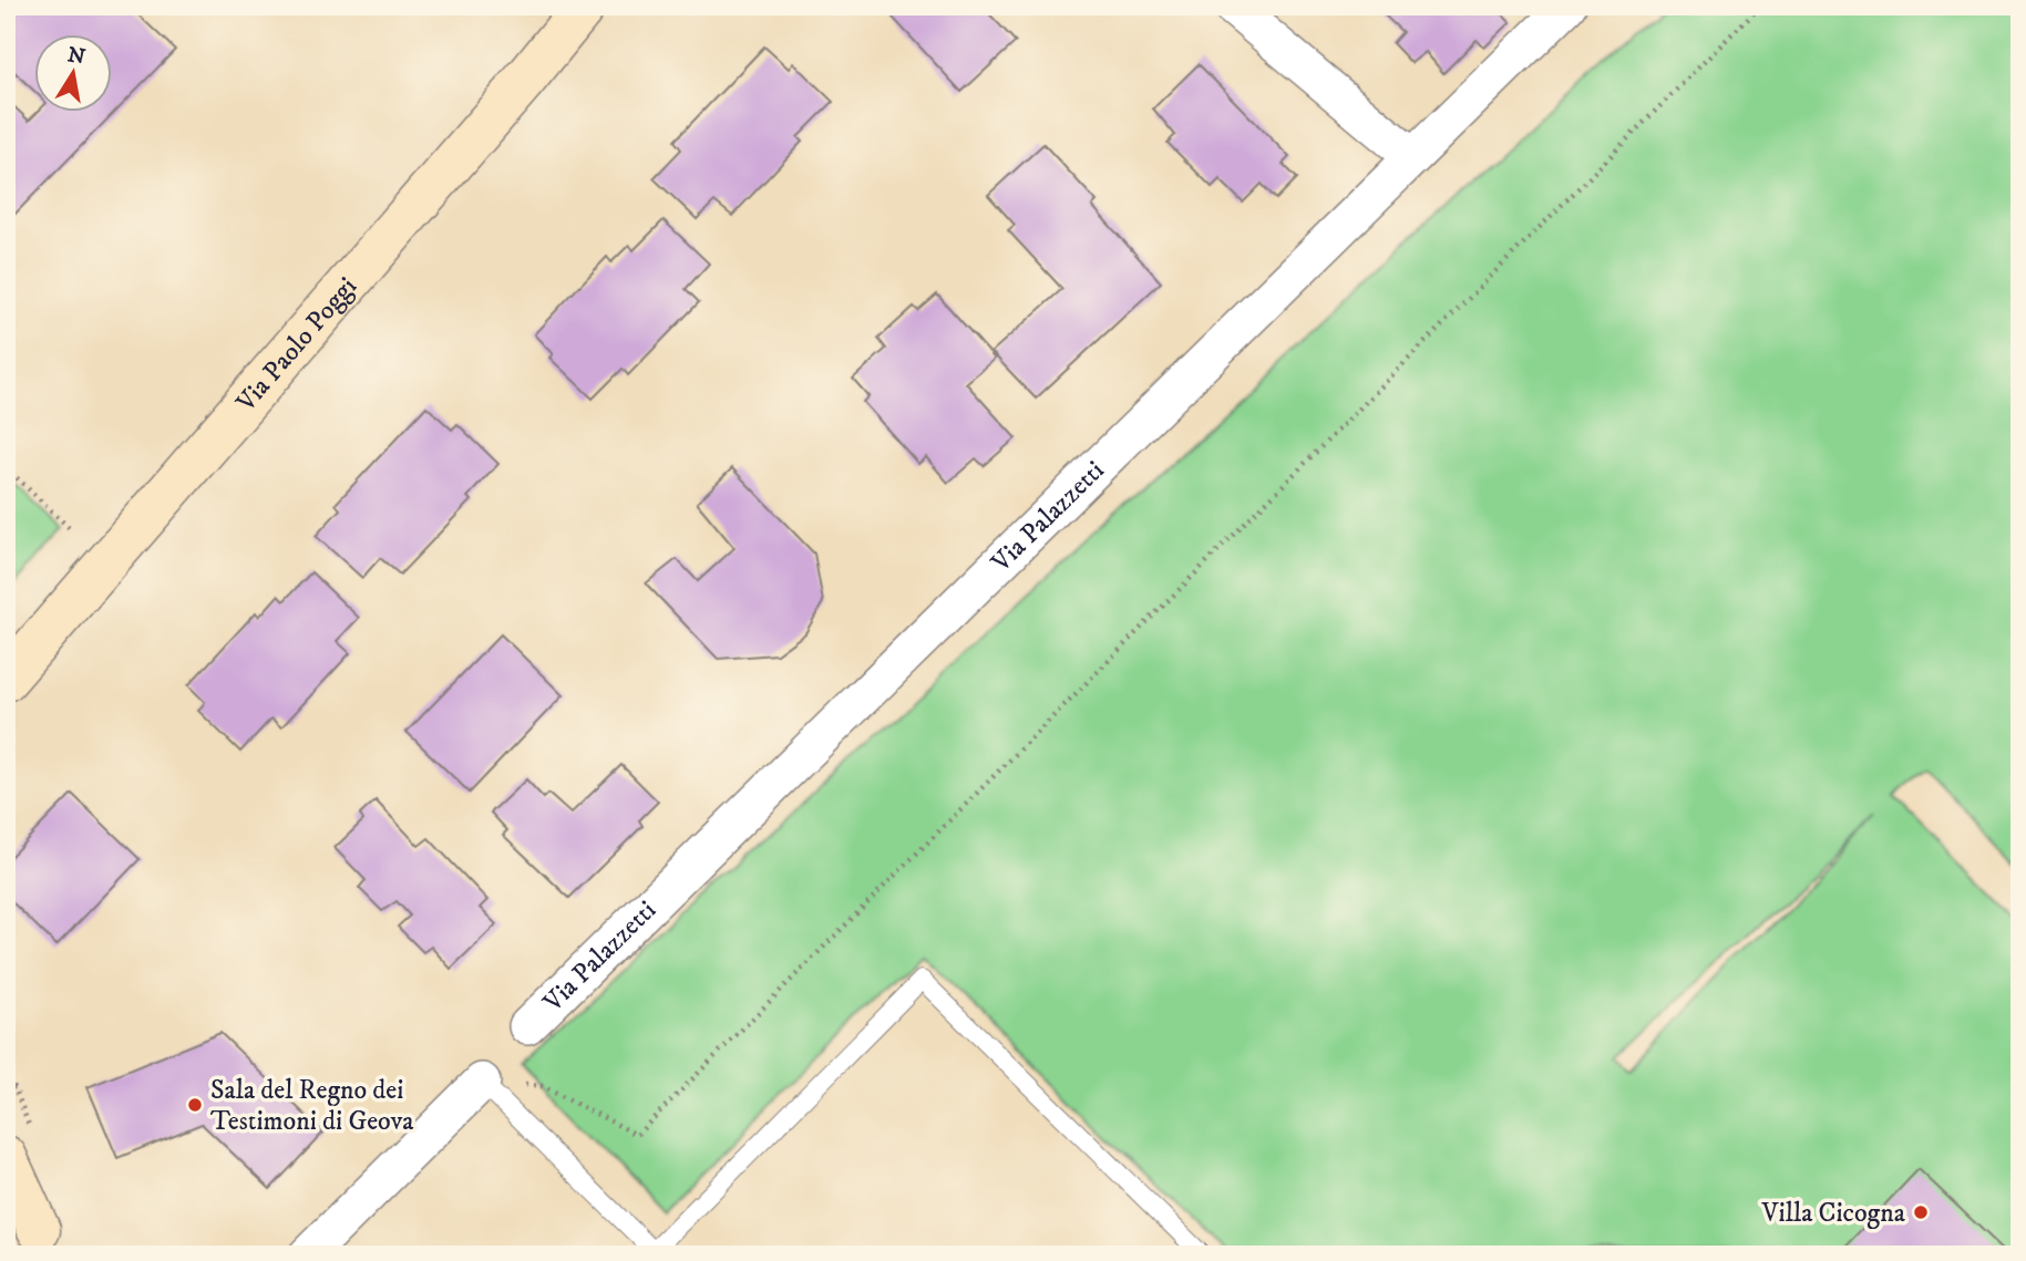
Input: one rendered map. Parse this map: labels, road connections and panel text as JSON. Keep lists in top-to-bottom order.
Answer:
{
  "streets": {
    "main road": ["Via Paolo Poggi"],
    "street": ["Via Palazzetti"]
  },
  "places": ["Sala del Regno dei Testimoni di Geova", "Villa Cicogna"],
  "north": "top"
}
